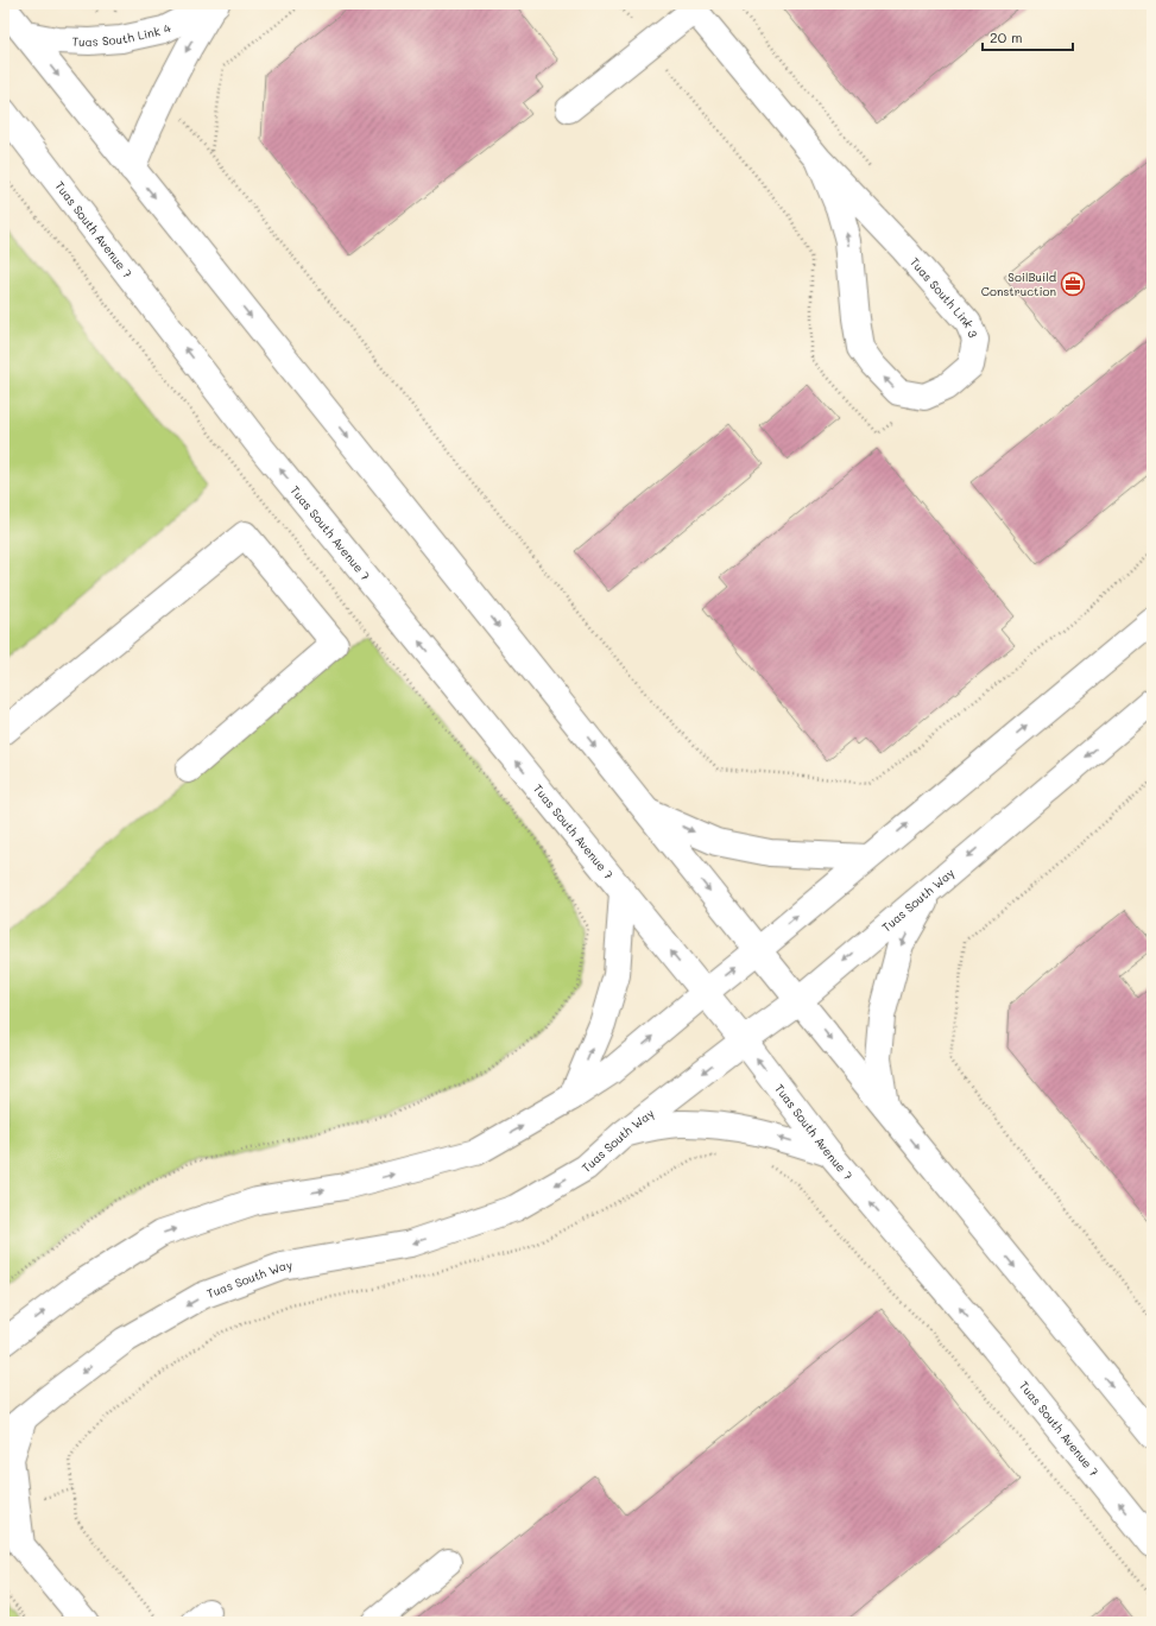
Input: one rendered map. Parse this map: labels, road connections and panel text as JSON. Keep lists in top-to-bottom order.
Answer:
{
  "streets": {
    "street": [
      "Tuas South Link 4",
      "Tuas South Avenue 7",
      "Tuas South Link 3",
      "Tuas South Way"
    ]
  },
  "crossings": [
    ["Tuas South Avenue 7", "Tuas South Way"]
  ],
  "places": {
    "office": ["SoilBuild Construction"]
  },
  "scale_bar": "20 m"
}
